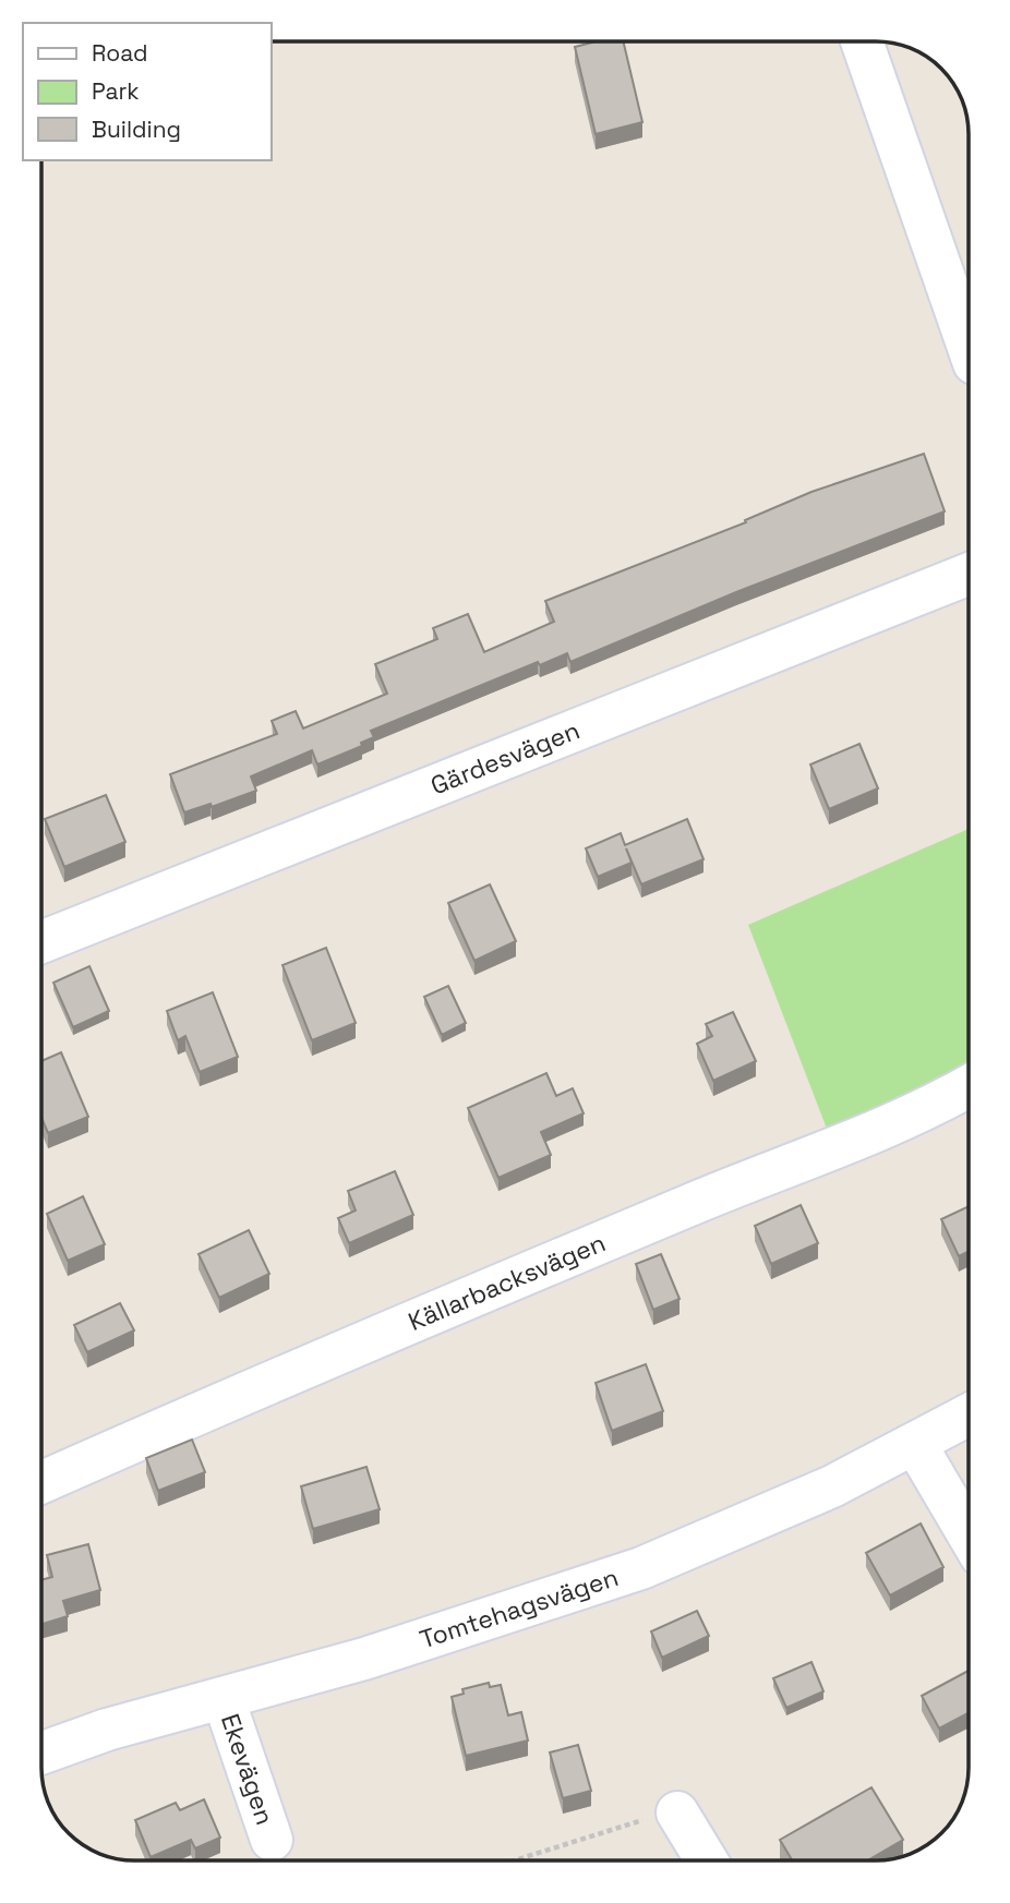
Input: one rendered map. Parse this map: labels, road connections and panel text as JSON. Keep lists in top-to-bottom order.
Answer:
{
  "streets": {
    "street": [
      "Gärdesvägen",
      "Källarbacksvägen",
      "Tomtehagsvägen",
      "Ekevägen"
    ]
  },
  "crossings": [
    ["Tomtehagsvägen", "Ekevägen"]
  ],
  "legend": ["Road", "Park", "Building"]
}
